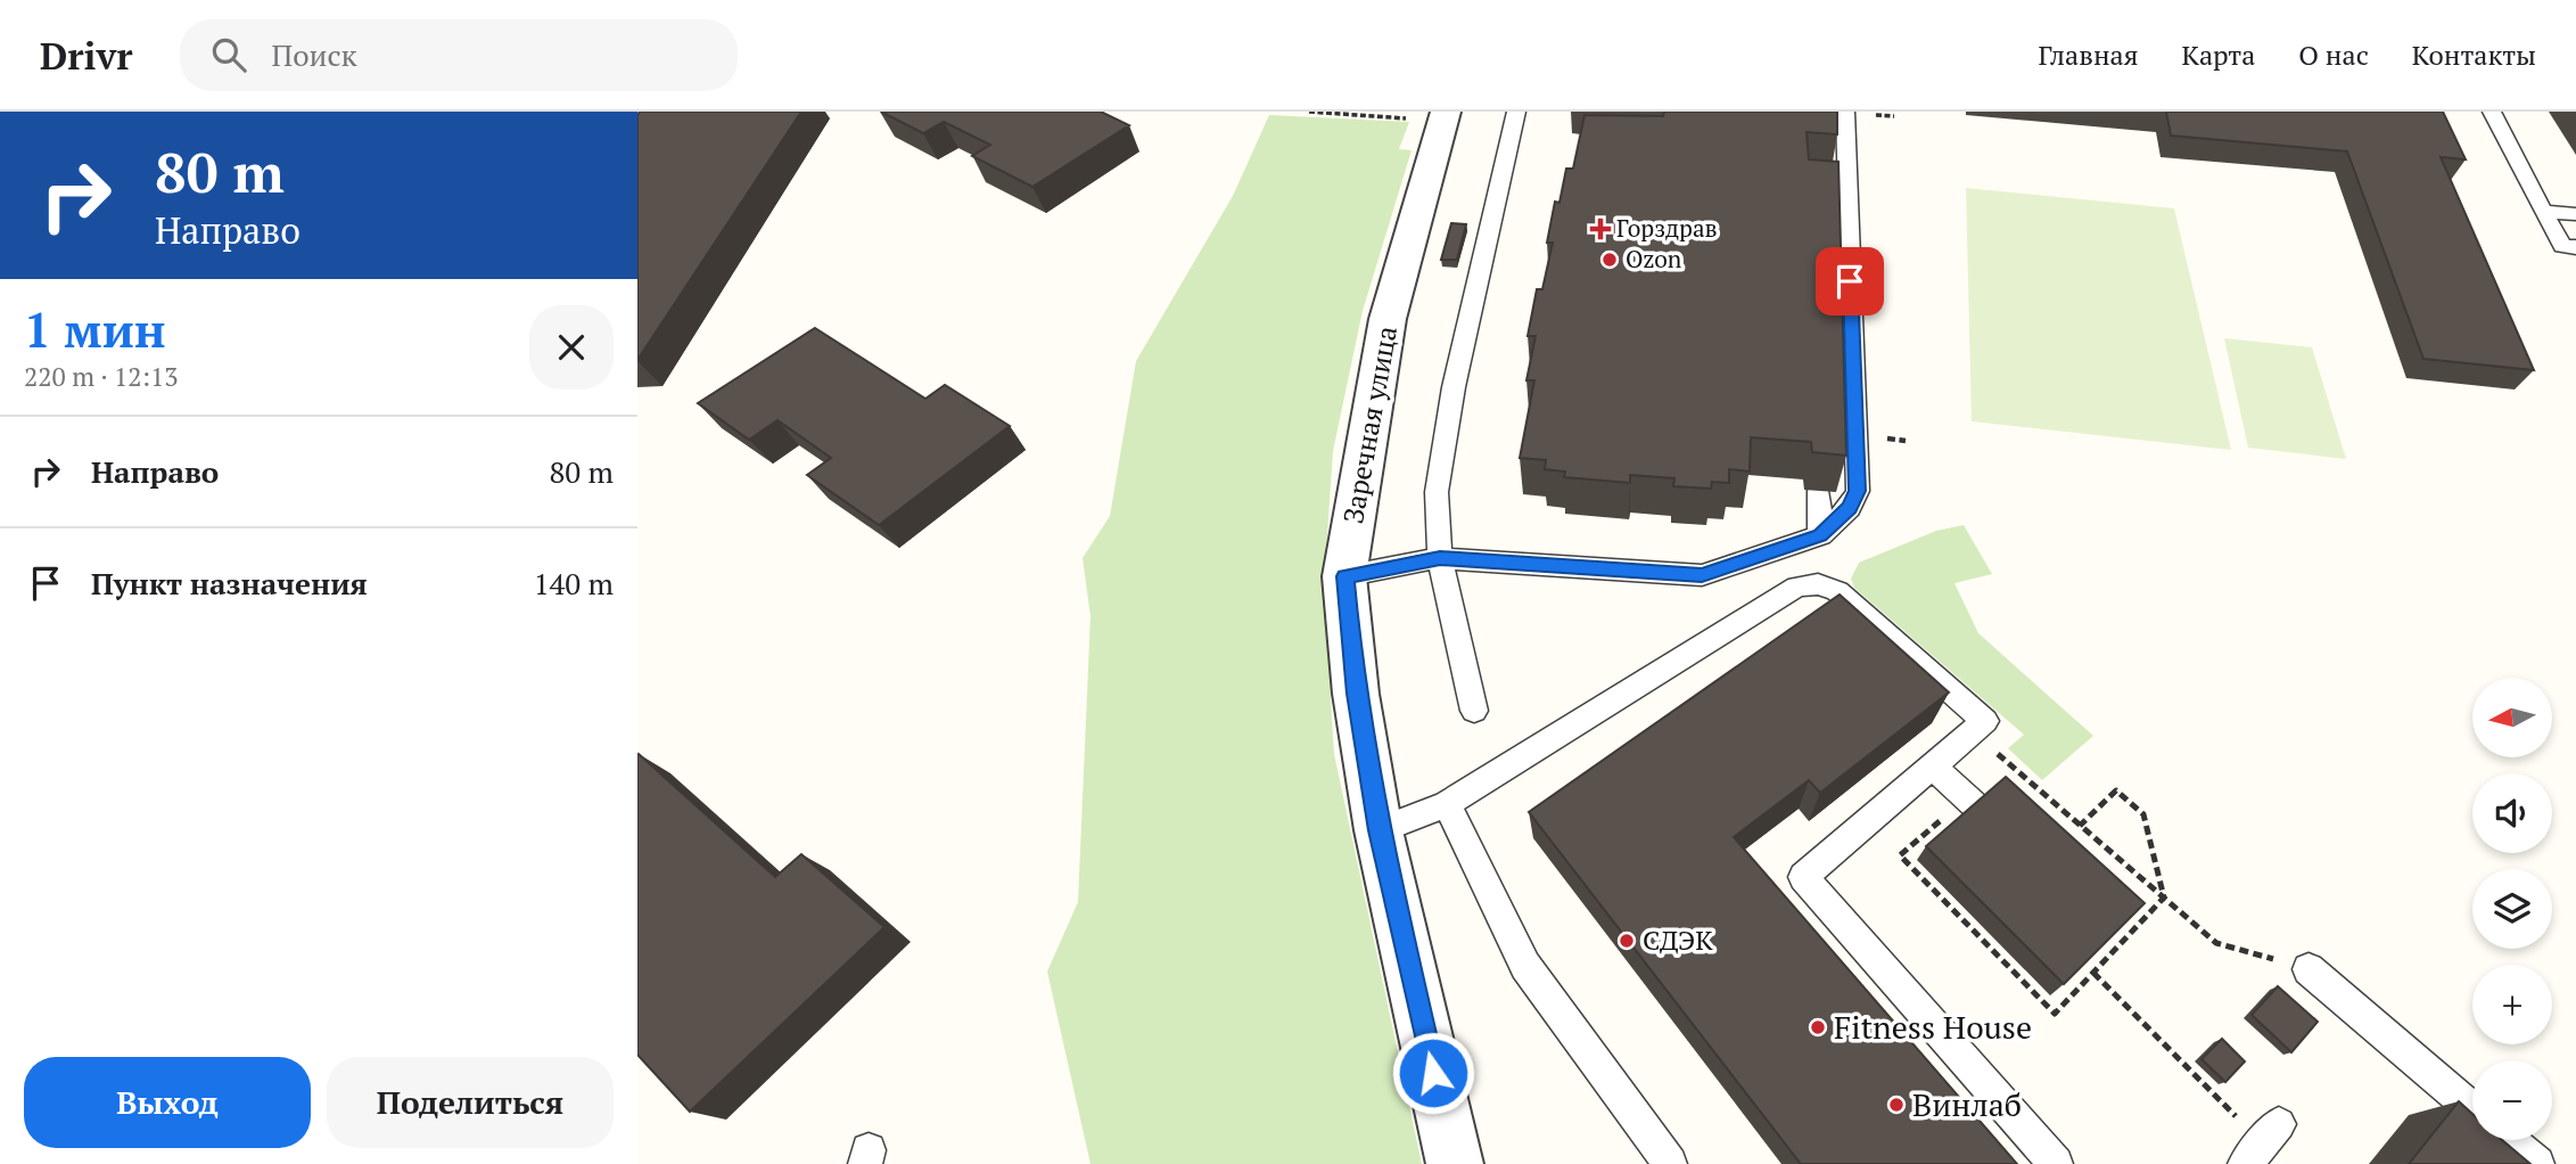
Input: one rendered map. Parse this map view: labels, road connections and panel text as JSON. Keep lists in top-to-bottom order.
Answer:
{
  "streets": {
    "street": ["Заречная улица"]
  },
  "places": {
    "health": ["Горздрав"],
    "other": [
      "Ozon",
      "СДЭК",
      "Fitness House",
      "Винлаб"
    ]
  },
  "north": "left",
  "page": {
    "header": "Drivr",
    "search": "Поиск",
    "nav": [
      "Главная",
      "Карта",
      "О нас",
      "Контакты"
    ],
    "turn": ["80 m", "Направо"],
    "heading": ["1 мин", "220 m · 12:13"],
    "list": [
      {
        "name": "Направо",
        "value": "80 m"
      },
      {
        "name": "Пункт назначения",
        "value": "140 m"
      }
    ],
    "map_buttons": ["+", "−"],
    "buttons": ["Выход", "Поделиться"]
  }
}
